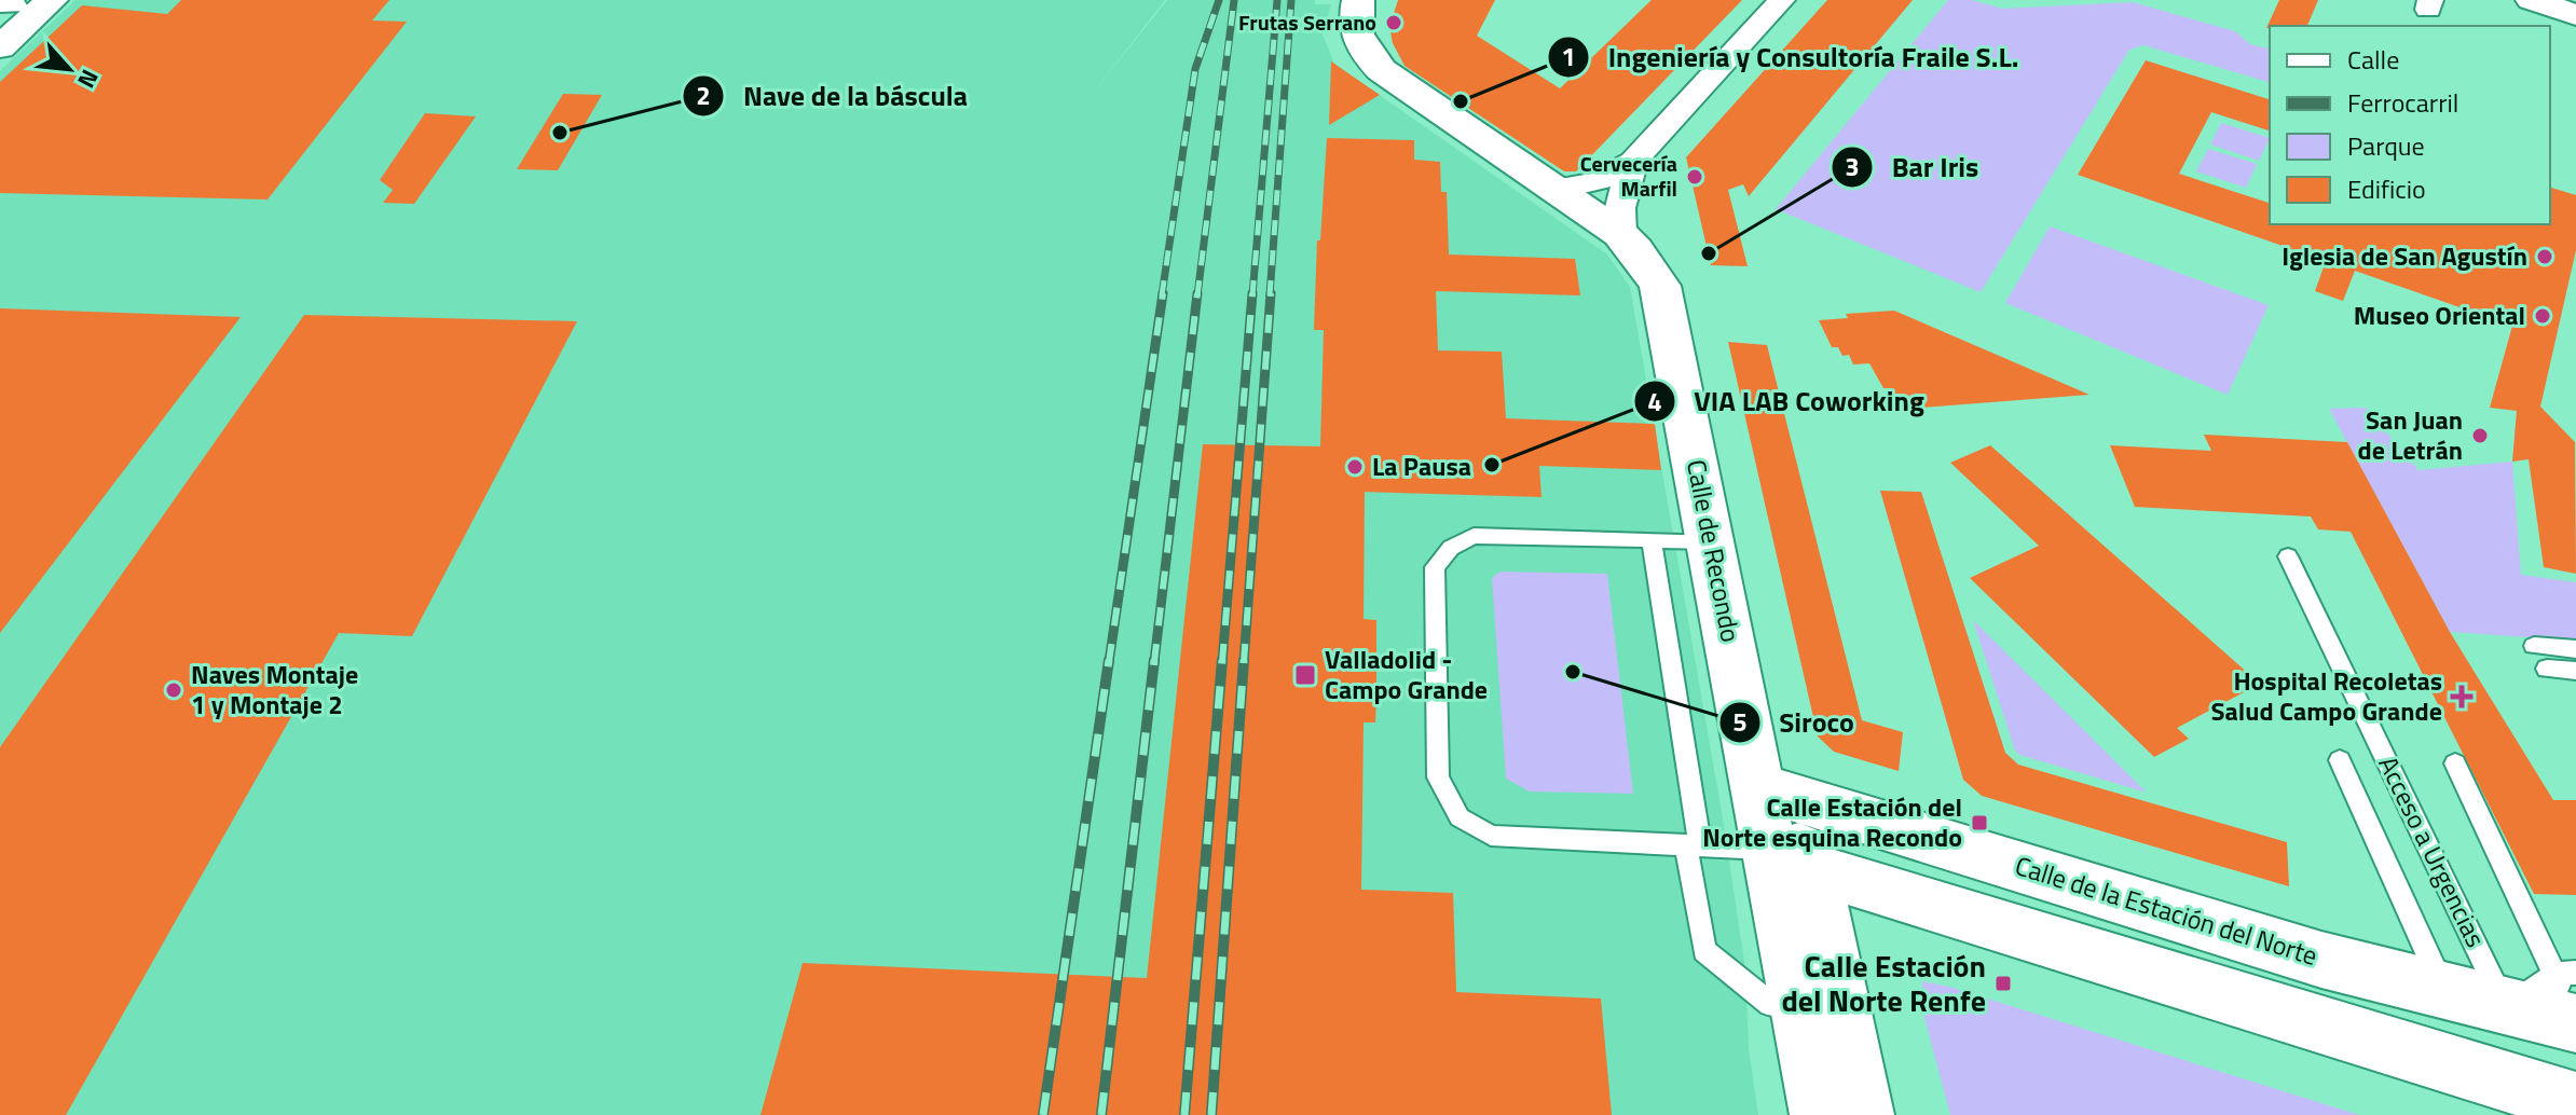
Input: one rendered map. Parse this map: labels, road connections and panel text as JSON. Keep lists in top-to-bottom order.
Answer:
{
  "streets": {
    "street": ["Calle de Recondo", "Calle de la Estación del Norte"],
    "lane": ["Acceso a Urgencias"]
  },
  "crossings": [
    ["Calle de Recondo", "Calle de la Estación del Norte"],
    ["Acceso a Urgencias", "Calle de la Estación del Norte"]
  ],
  "places": {
    "other": [
      "Frutas Serrano",
      "Ingeniería y Consultoría Fraile S.L.",
      "Nave de la báscula",
      "Cervecería Marfil",
      "Bar Iris",
      "Iglesia de San Agustín",
      "Museo Oriental",
      "San Juan de Letrán",
      "VIA LAB Coworking",
      "La Pausa",
      "Siroco",
      "Naves Montaje 1 y Montaje 2"
    ],
    "transit": ["Valladolid - Campo Grande", "Calle Estación del Norte esquina Recondo", "Calle Estación del Norte Renfe"],
    "health": ["Hospital Recoletas Salud Campo Grande"]
  },
  "legend": [
    "Calle",
    "Ferrocarril",
    "Parque",
    "Edificio"
  ],
  "north": "bottom right"
}
